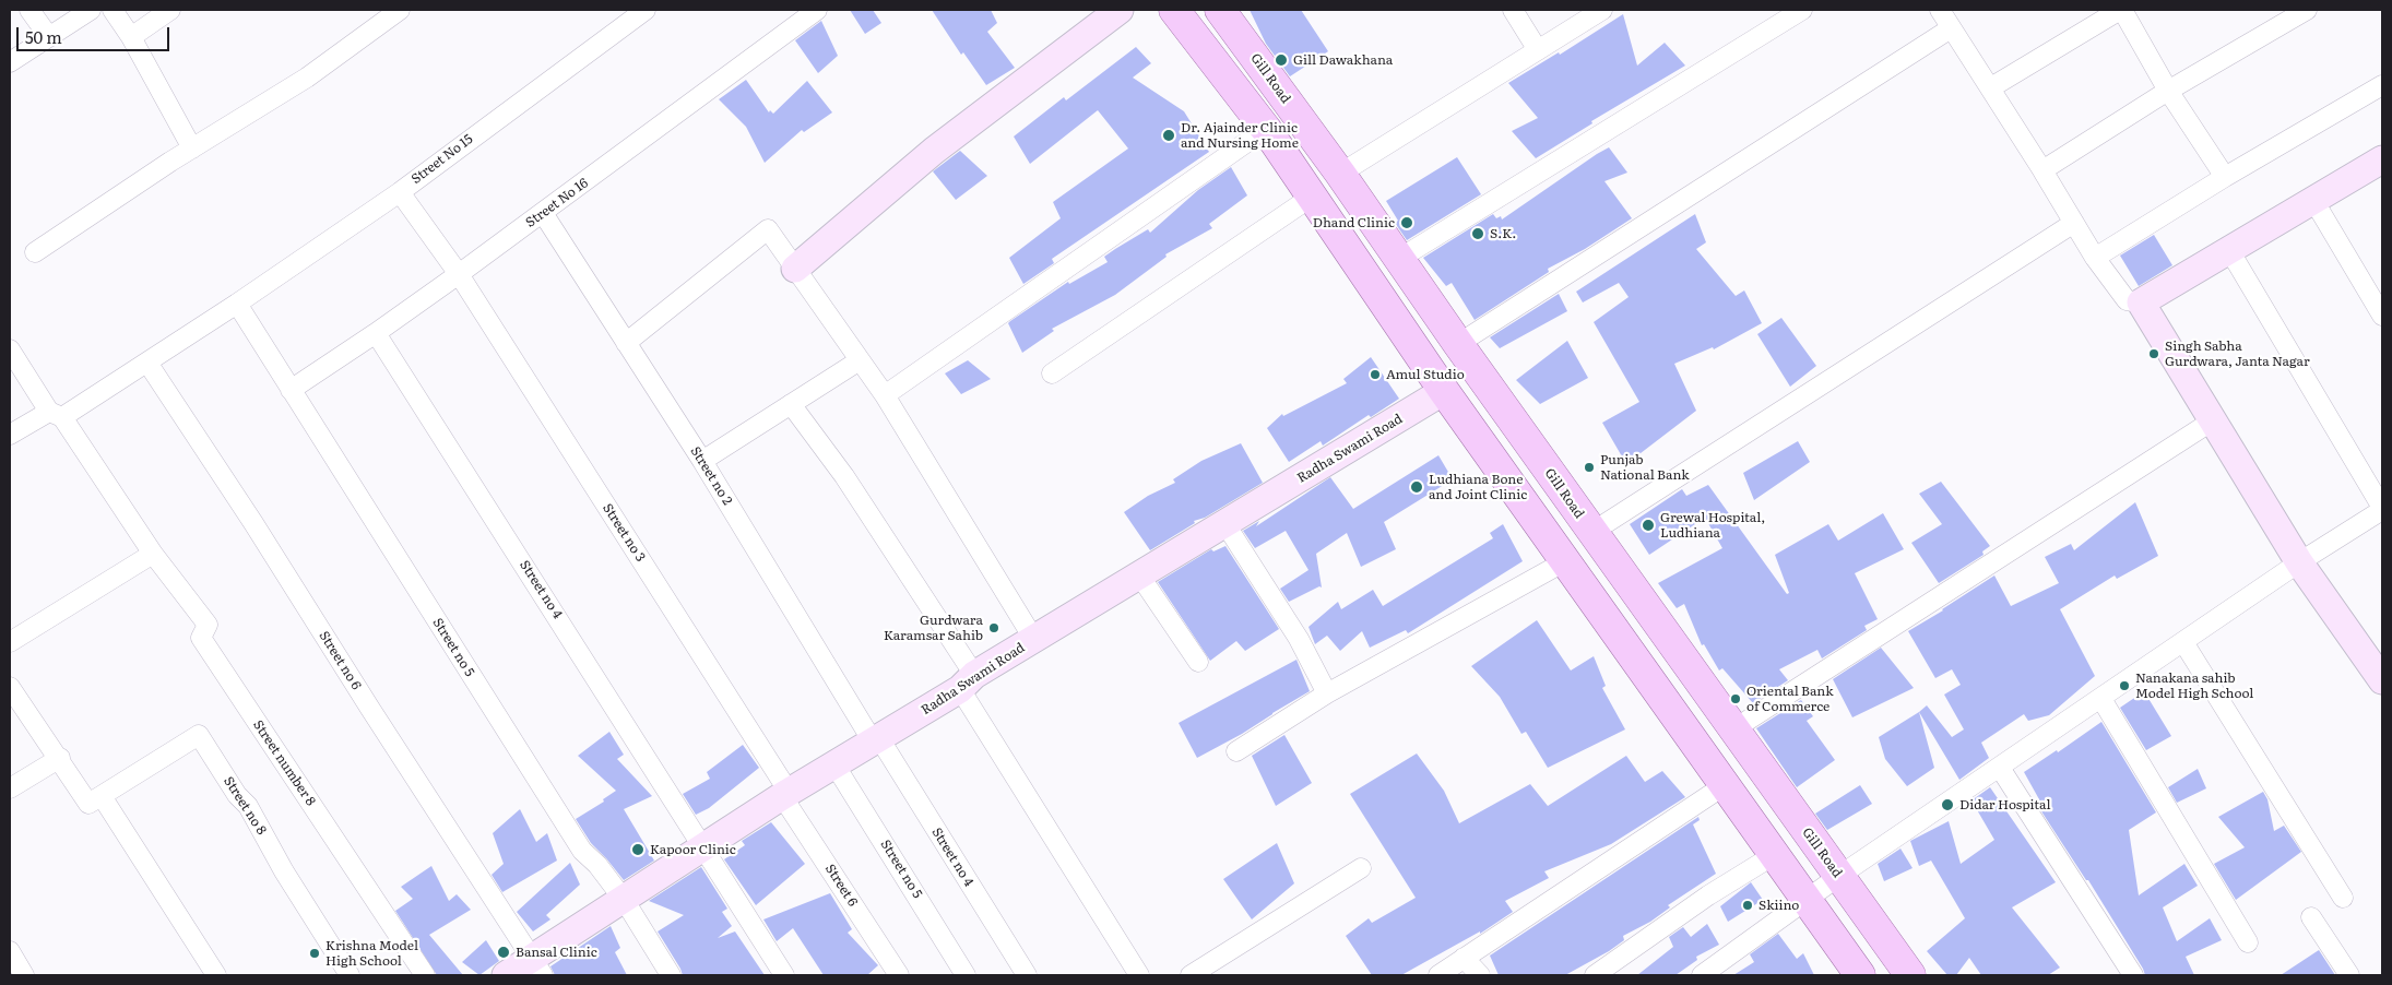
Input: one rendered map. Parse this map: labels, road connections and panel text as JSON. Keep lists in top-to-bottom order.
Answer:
{
  "streets": {
    "main road": ["Gill Road"],
    "street": [
      "Street No 15",
      "Street No 16",
      "Radha Swami Road",
      "Street no 2",
      "Street no 3",
      "Street no 4",
      "Street no 5",
      "Street no 6",
      "Street number 8",
      "Street no 8",
      "Street 6"
    ]
  },
  "crossings": [
    ["Street No 15", "Street no 3"],
    ["Street No 15", "Street no 5"],
    ["Street No 15", "Street no 6"],
    ["Street No 16", "Street no 2"],
    ["Street No 16", "Street no 3"],
    ["Street No 16", "Street no 4"],
    ["Street No 16", "Street no 5"],
    ["Radha Swami Road", "Street no 2"],
    ["Radha Swami Road", "Street no 3"],
    ["Radha Swami Road", "Street no 4"],
    ["Radha Swami Road", "Street no 5"],
    ["Radha Swami Road", "Street no 6"],
    ["Radha Swami Road", "Street 6"],
    ["Street no 2", "Street no 4"],
    ["Street no 3", "Street 6"]
  ],
  "places": [
    "Gill Dawakhana",
    "Dr. Ajainder Clinic and Nursing Home",
    "Dhand Clinic",
    "S.K.",
    "Singh Sabha Gurdwara, Janta Nagar",
    "Amul Studio",
    "Punjab National Bank",
    "Ludhiana Bone and Joint Clinic",
    "Grewal Hospital, Ludhiana",
    "Gurdwara Karamsar Sahib",
    "Nanakana sahib Model High School",
    "Oriental Bank of Commerce",
    "Didar Hospital",
    "Kapoor Clinic",
    "Skiino",
    "Bansal Clinic",
    "Krishna Model High School"
  ],
  "scale_bar": "50 m"
}
